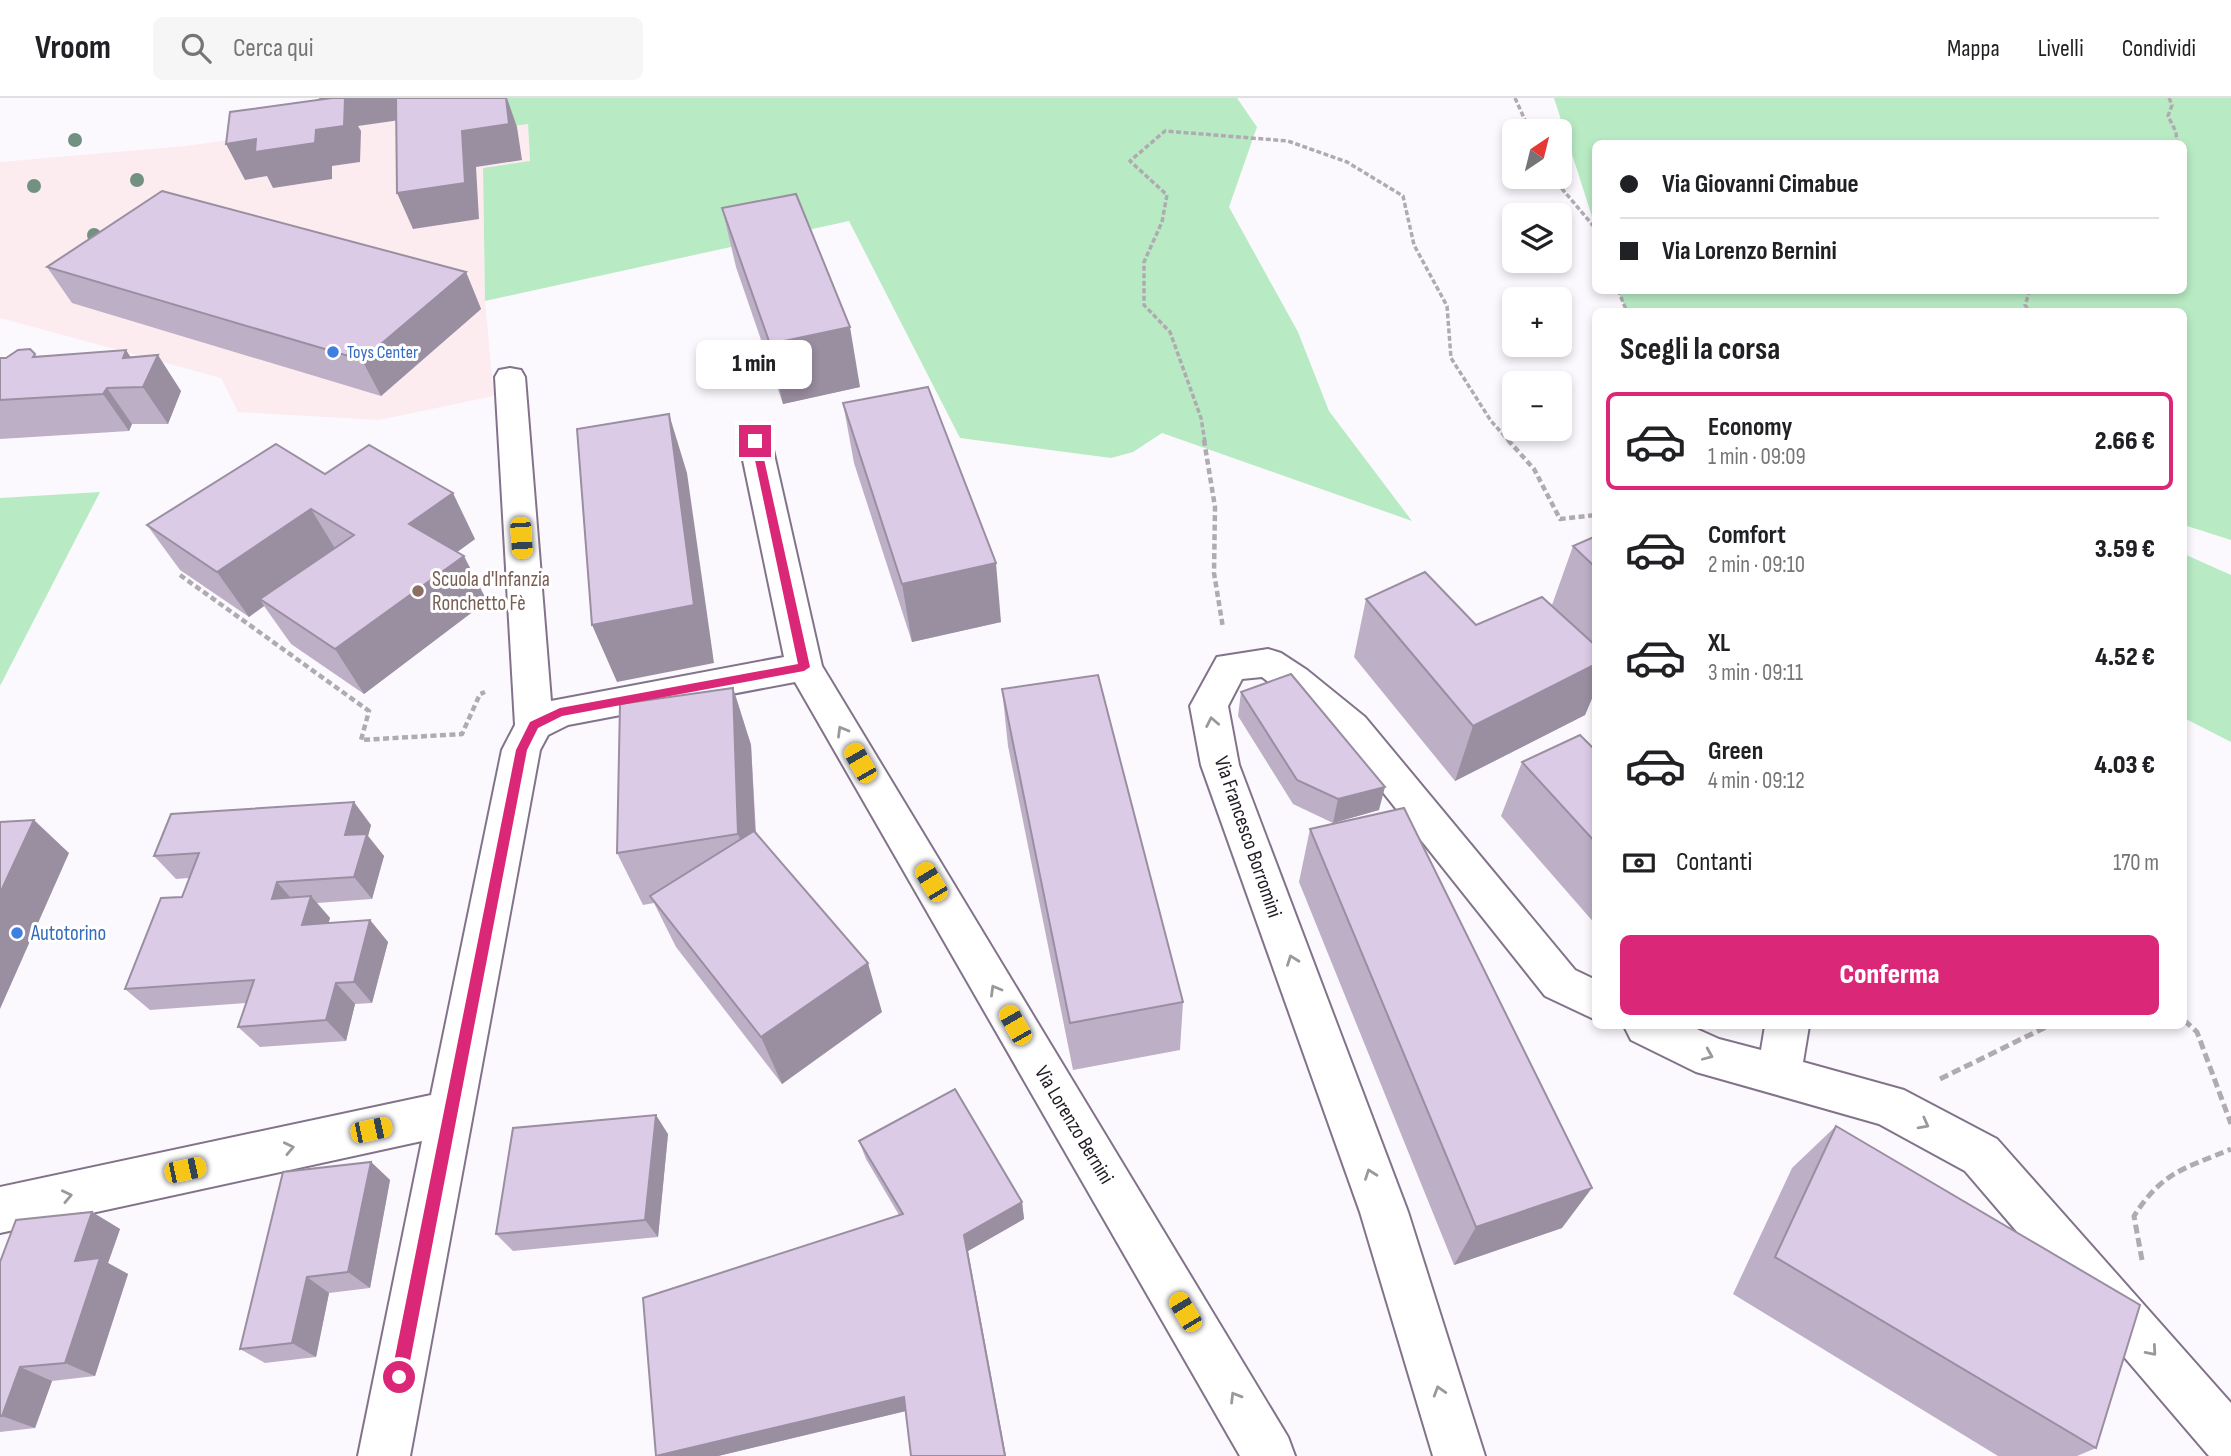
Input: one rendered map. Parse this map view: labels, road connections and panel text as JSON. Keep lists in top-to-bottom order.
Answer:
{
  "streets": {
    "street": ["Via Francesco Borromini", "Via Lorenzo Bernini"]
  },
  "one_way": ["Via Francesco Borromini", "Via Lorenzo Bernini"],
  "places": ["Toys Center", "Scuola d'Infanzia Ronchetto Fè", "Autotorino"],
  "north": "top right",
  "page": {
    "header": "Vroom",
    "search": "Cerca qui",
    "nav": ["Mappa", "Livelli", "Condividi"],
    "map_buttons": ["+", "−"],
    "banner": ["Via Giovanni Cimabue", "Via Lorenzo Bernini"],
    "heading": "Scegli la corsa",
    "bubble": "1 min",
    "list": [
      {
        "name": "Economy",
        "note": "1 min · 09:09",
        "value": "2.66 €"
      },
      {
        "name": "Comfort",
        "note": "2 min · 09:10",
        "value": "3.59 €"
      },
      {
        "name": "XL",
        "note": "3 min · 09:11",
        "value": "4.52 €"
      },
      {
        "name": "Green",
        "note": "4 min · 09:12",
        "value": "4.03 €"
      }
    ],
    "pay": ["Contanti", "170 m"],
    "buttons": "Conferma"
  }
}
